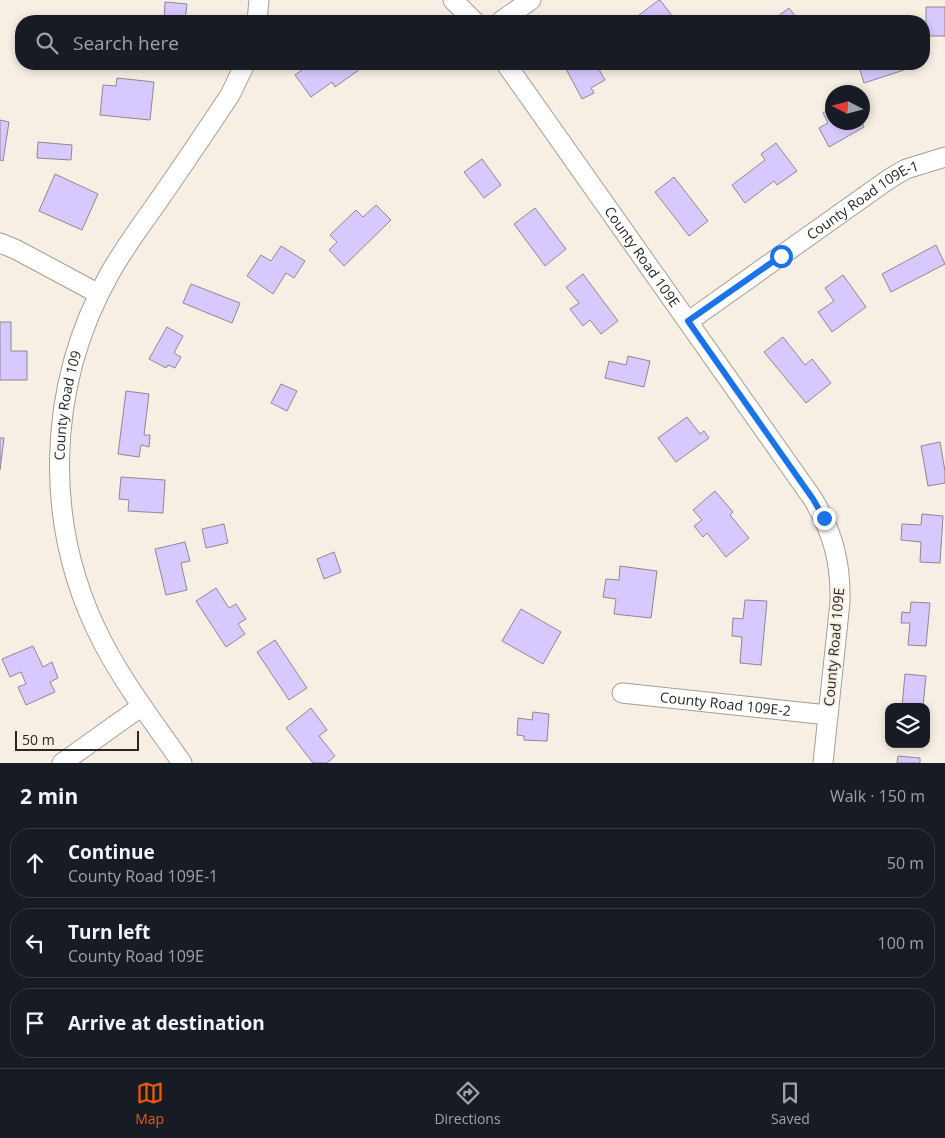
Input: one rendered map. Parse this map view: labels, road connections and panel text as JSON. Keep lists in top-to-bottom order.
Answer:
{
  "streets": {
    "street": [
      "County Road 109E-1",
      "County Road 109E",
      "County Road 109",
      "County Road 109E-2"
    ]
  },
  "crossings": [
    ["County Road 109E-1", "County Road 109E"],
    ["County Road 109E", "County Road 109E-2"]
  ],
  "scale_bar": "50 m",
  "north": "left",
  "page": {
    "search": "Search here",
    "scale": "50 m",
    "heading": ["2 min", "Walk · 150 m"],
    "list": [
      ["Continue", "County Road 109E-1", "50 m"],
      ["Turn left", "County Road 109E", "100 m"],
      "Arrive at destination"
    ],
    "nav": ["Map", "Directions", "Saved"]
  }
}
